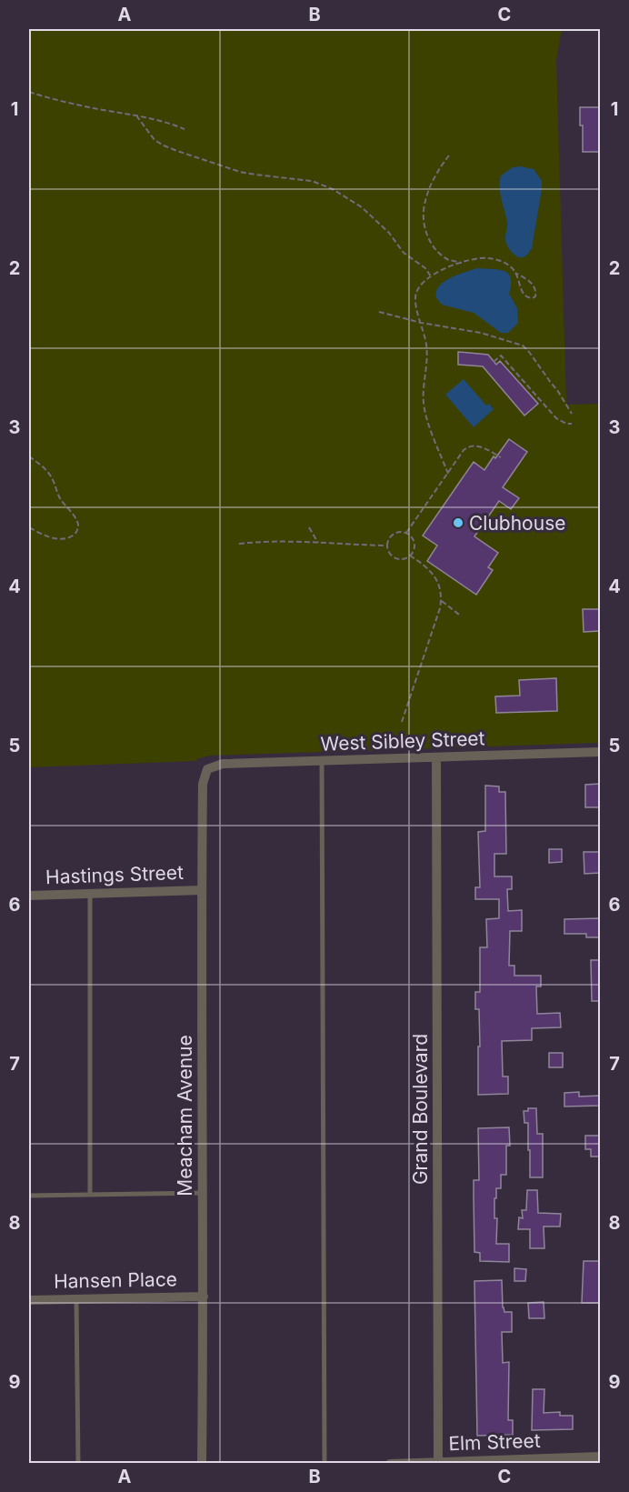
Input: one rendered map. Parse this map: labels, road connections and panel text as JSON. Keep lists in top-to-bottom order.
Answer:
{
  "streets": {
    "street": [
      "West Sibley Street",
      "Hastings Street",
      "Grand Boulevard",
      "Meacham Avenue",
      "Hansen Place",
      "Elm Street"
    ]
  },
  "crossings": [
    ["West Sibley Street", "Grand Boulevard"],
    ["West Sibley Street", "Meacham Avenue"],
    ["Hastings Street", "Meacham Avenue"],
    ["Grand Boulevard", "Elm Street"],
    ["Meacham Avenue", "Hansen Place"]
  ],
  "places": ["Clubhouse"],
  "grid": {
    "columns": ["A", "B", "C"],
    "rows": [
      "1",
      "2",
      "3",
      "4",
      "5",
      "6",
      "7",
      "8",
      "9"
    ]
  }
}
